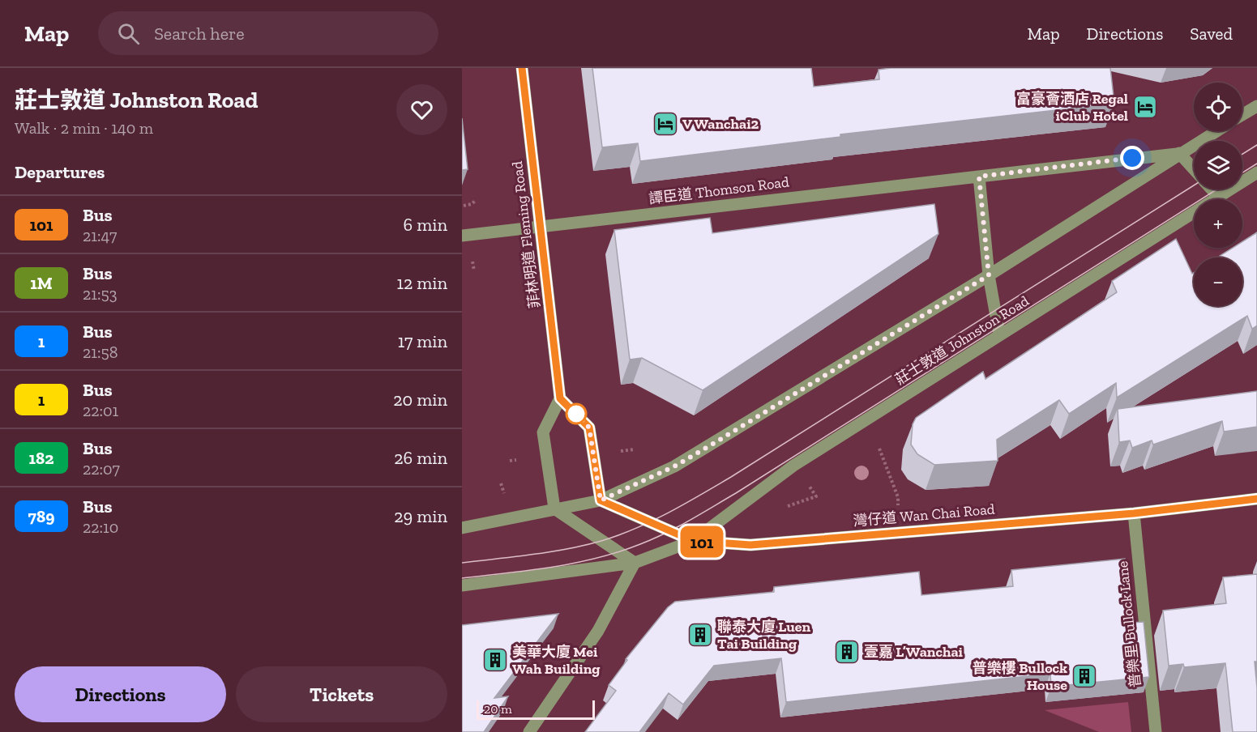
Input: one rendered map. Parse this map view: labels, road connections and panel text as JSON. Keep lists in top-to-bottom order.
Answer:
{
  "streets": {
    "street": [
      "譚臣道 Thomson Road",
      "菲林明道 Fleming Road",
      "莊士敦道 Johnston Road",
      "灣仔道 Wan Chai Road",
      "普樂里 Bullock Lane"
    ]
  },
  "crossings": [
    ["譚臣道 Thomson Road", "菲林明道 Fleming Road"],
    ["莊士敦道 Johnston Road", "灣仔道 Wan Chai Road"],
    ["灣仔道 Wan Chai Road", "普樂里 Bullock Lane"]
  ],
  "places": {
    "hotel": ["富豪薈酒店 Regal iClub Hotel", "V Wanchai2"],
    "building": [
      "聯泰大廈 Luen Tai Building",
      "壹嘉 L’Wanchai",
      "美華大廈 Mei Wah Building",
      "普樂樓 Bullock House"
    ]
  },
  "lines": ["bus line 101"],
  "scale_bar": "20 m",
  "page": {
    "header": "Map",
    "search": "Search here",
    "nav": ["Map", "Directions", "Saved"],
    "heading": [
      ["莊士敦道 Johnston Road", "Walk · 2 min · 140 m"],
      "Departures"
    ],
    "on_map": "101",
    "map_buttons": ["+", "−"],
    "list": [
      {
        "mark": "101",
        "name": "Bus",
        "note": "21:47",
        "value": "6 min"
      },
      {
        "mark": "1M",
        "name": "Bus",
        "note": "21:53",
        "value": "12 min"
      },
      {
        "mark": "1",
        "name": "Bus",
        "note": "21:58",
        "value": "17 min"
      },
      {
        "mark": "1",
        "name": "Bus",
        "note": "22:01",
        "value": "20 min"
      },
      {
        "mark": "182",
        "name": "Bus",
        "note": "22:07",
        "value": "26 min"
      },
      {
        "mark": "789",
        "name": "Bus",
        "note": "22:10",
        "value": "29 min"
      }
    ],
    "buttons": ["Directions", "Tickets"],
    "scale": "20 m"
  }
}
